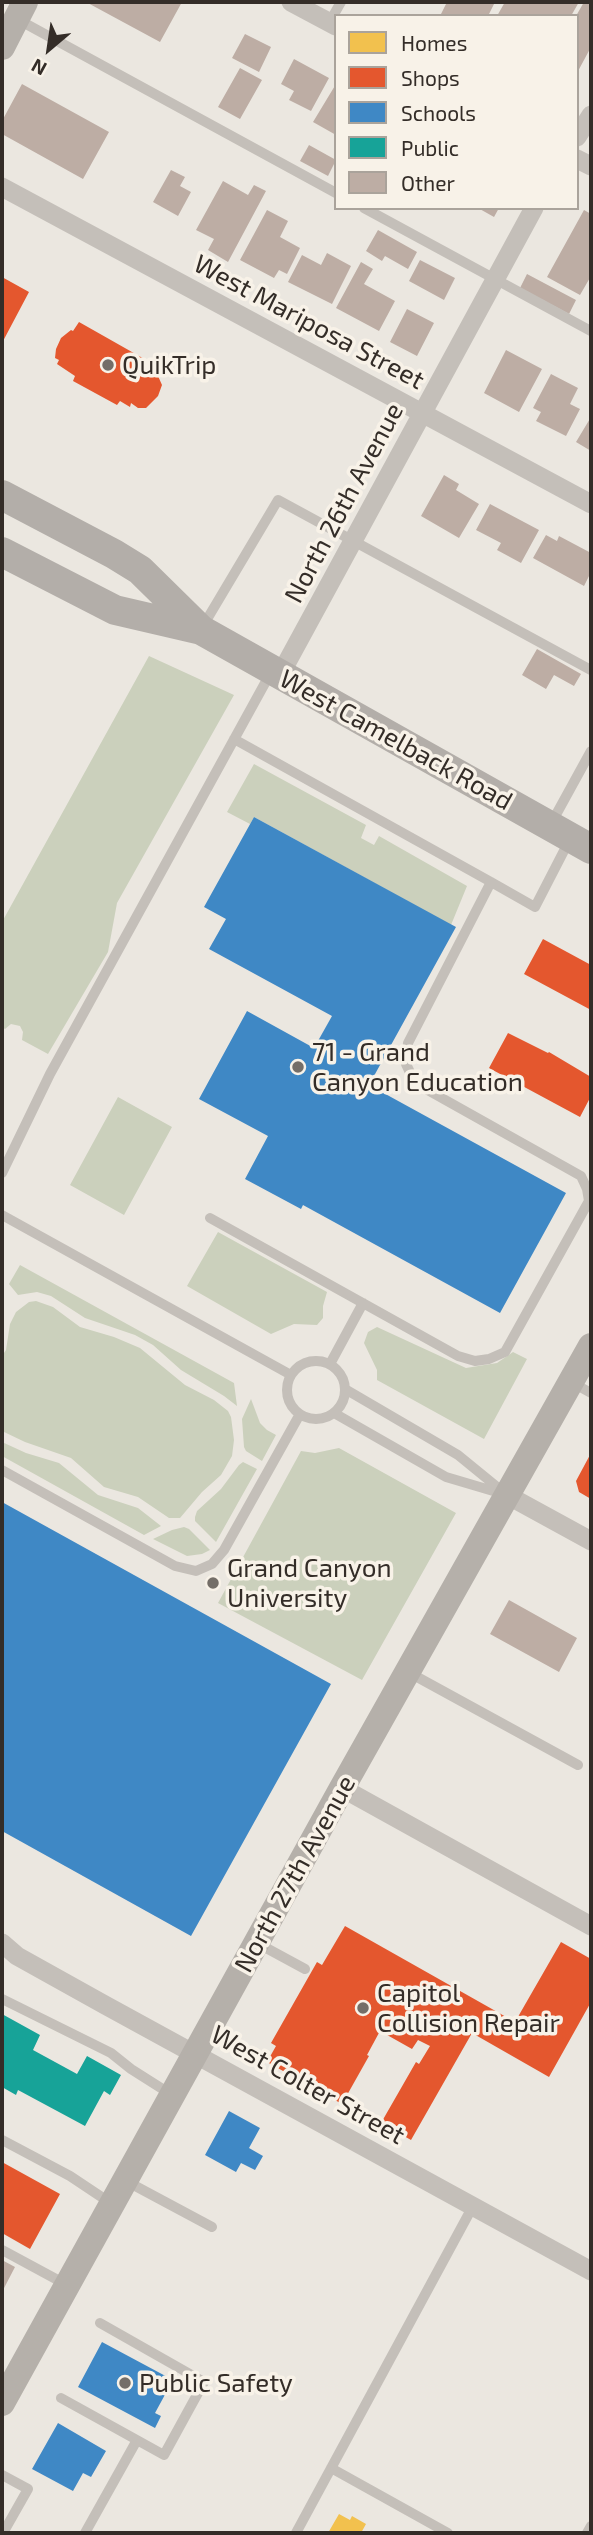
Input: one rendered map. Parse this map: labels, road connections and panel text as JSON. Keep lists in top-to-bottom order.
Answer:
{
  "streets": {
    "main road": ["West Camelback Road", "North 27th Avenue"],
    "street": ["West Mariposa Street", "North 26th Avenue", "West Colter Street"]
  },
  "crossings": [
    ["West Mariposa Street", "North 26th Avenue"],
    ["North 26th Avenue", "West Camelback Road"],
    ["North 27th Avenue", "West Colter Street"]
  ],
  "places": [
    "QuikTrip",
    "71 - Grand Canyon Education",
    "Grand Canyon University",
    "Capitol Collision Repair",
    "Public Safety"
  ],
  "legend": [
    "Homes",
    "Shops",
    "Schools",
    "Public",
    "Other"
  ],
  "north": "bottom left"
}
